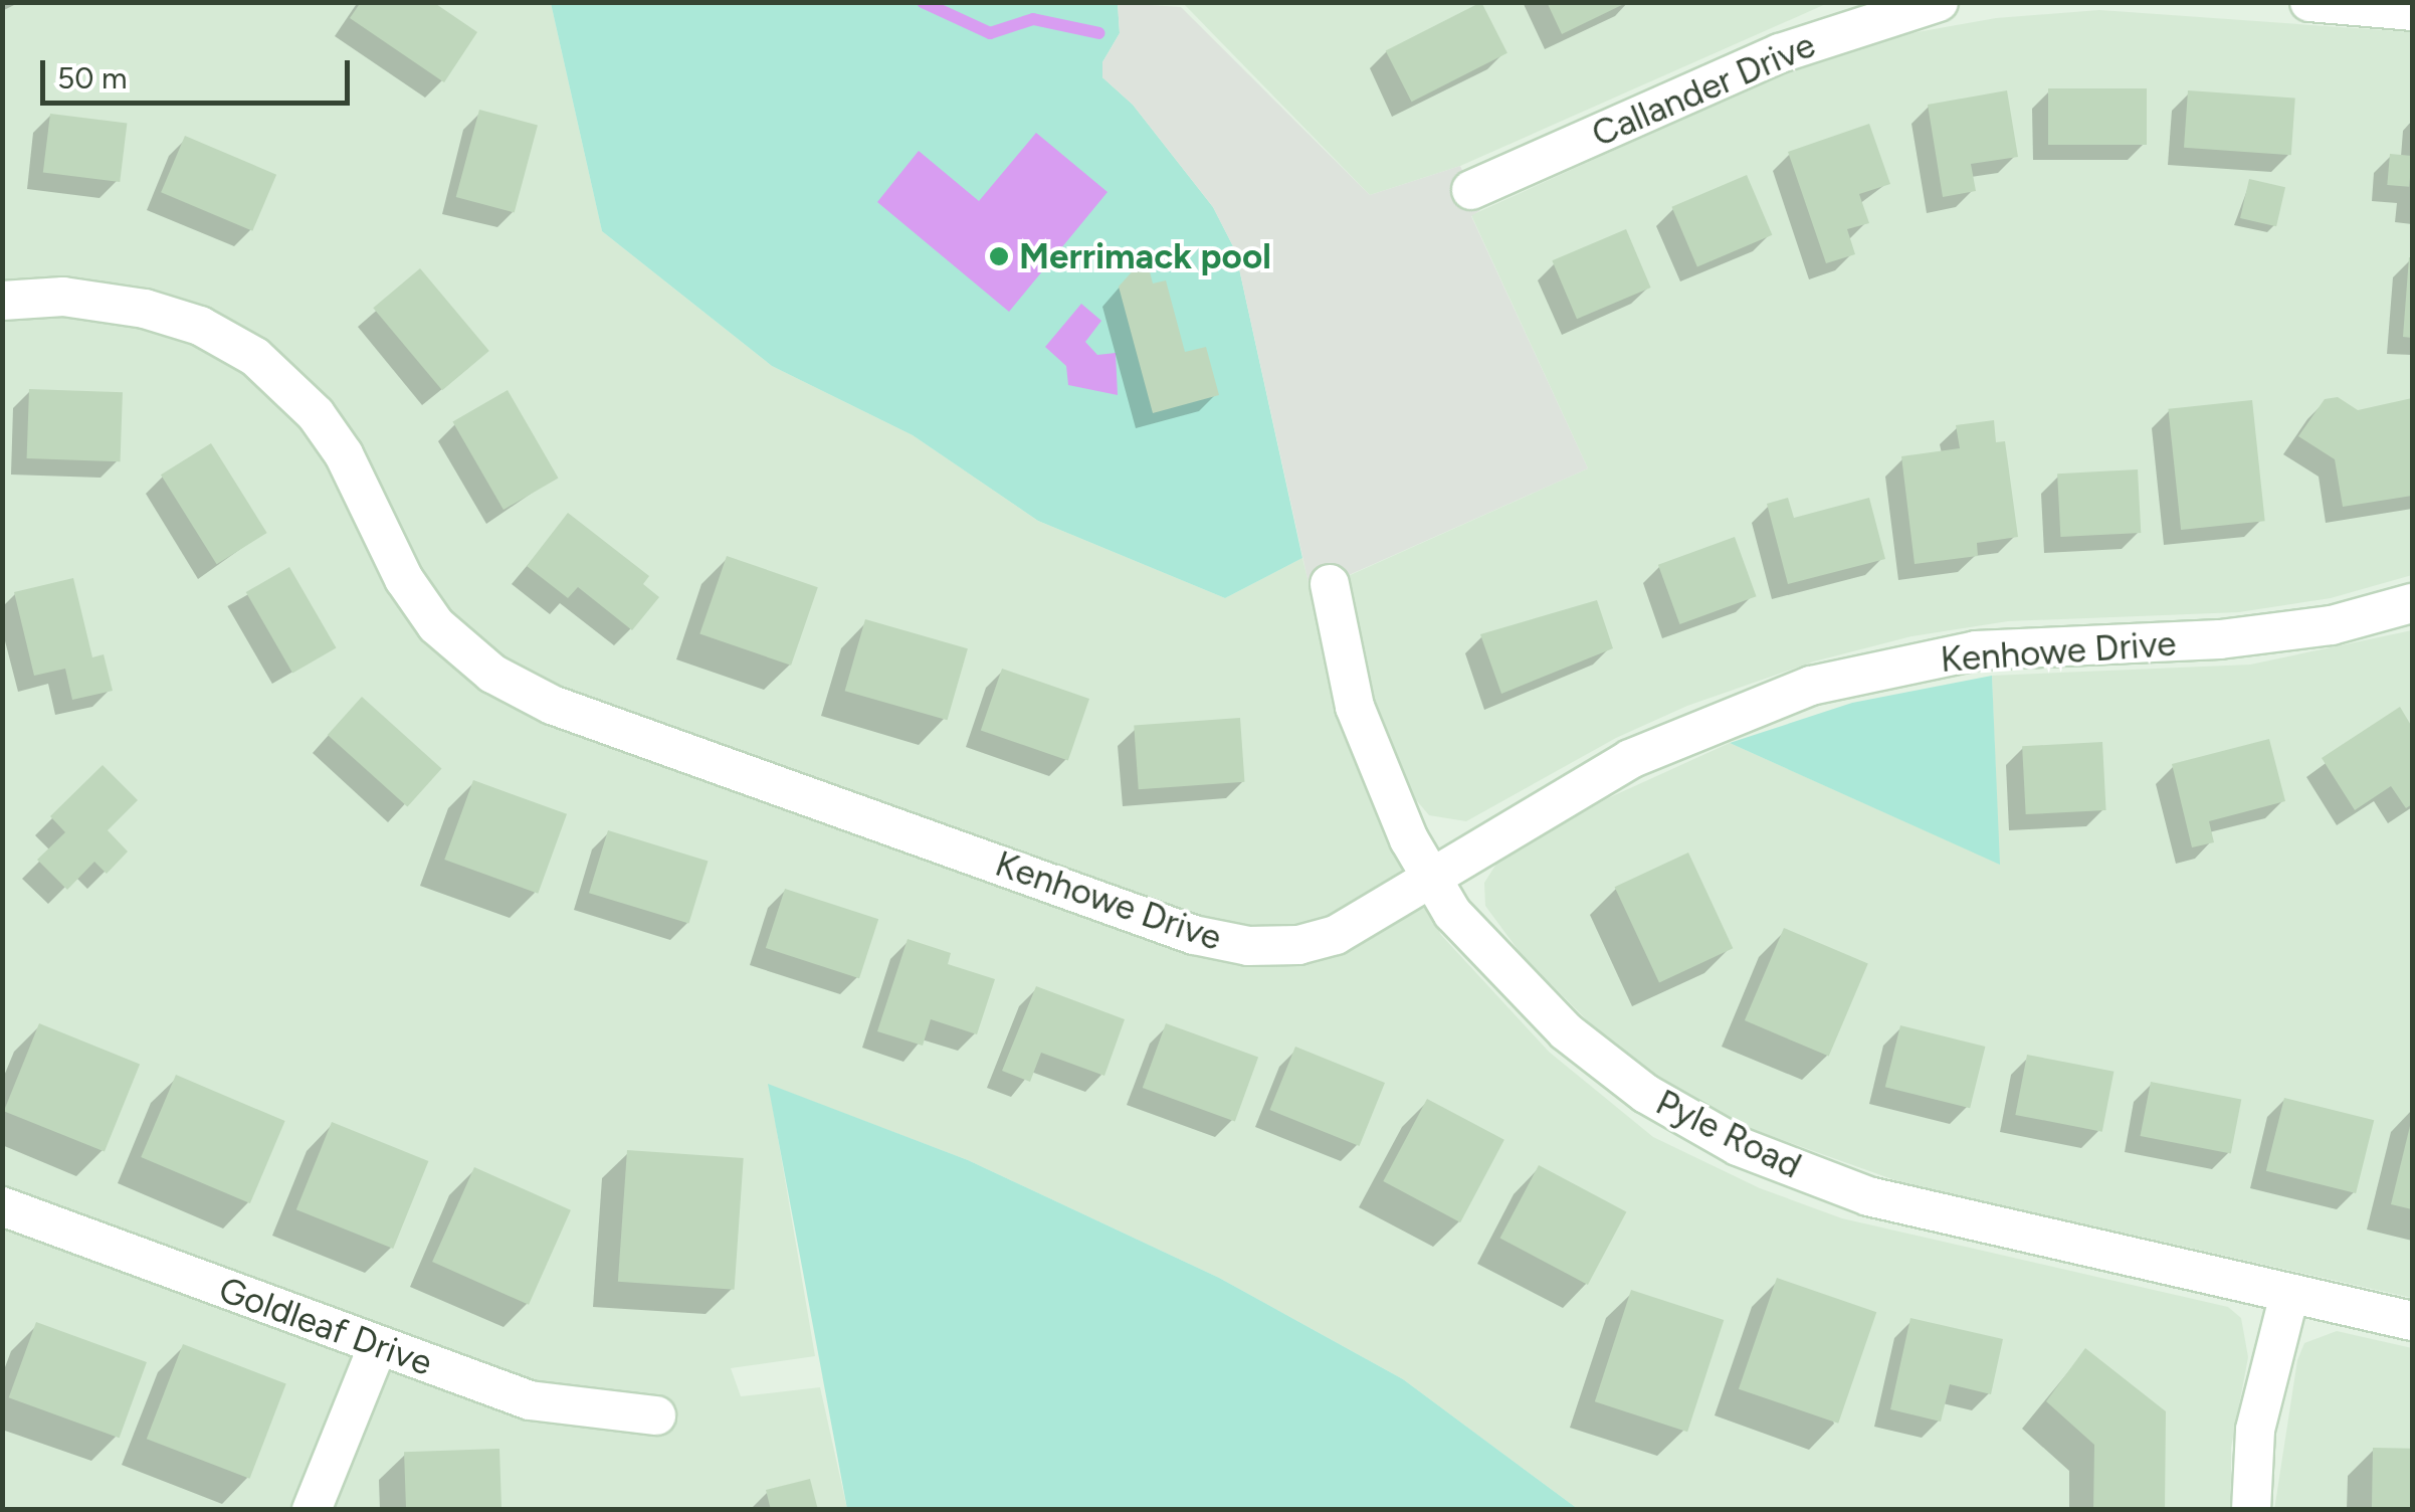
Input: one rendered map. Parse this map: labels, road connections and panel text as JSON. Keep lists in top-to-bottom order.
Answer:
{
  "streets": {
    "street": [
      "Callander Drive",
      "Kenhowe Drive",
      "Pyle Road",
      "Goldleaf Drive"
    ]
  },
  "crossings": [
    ["Kenhowe Drive", "Pyle Road"]
  ],
  "places": ["Merrimack pool"],
  "scale_bar": "50 m"
}
